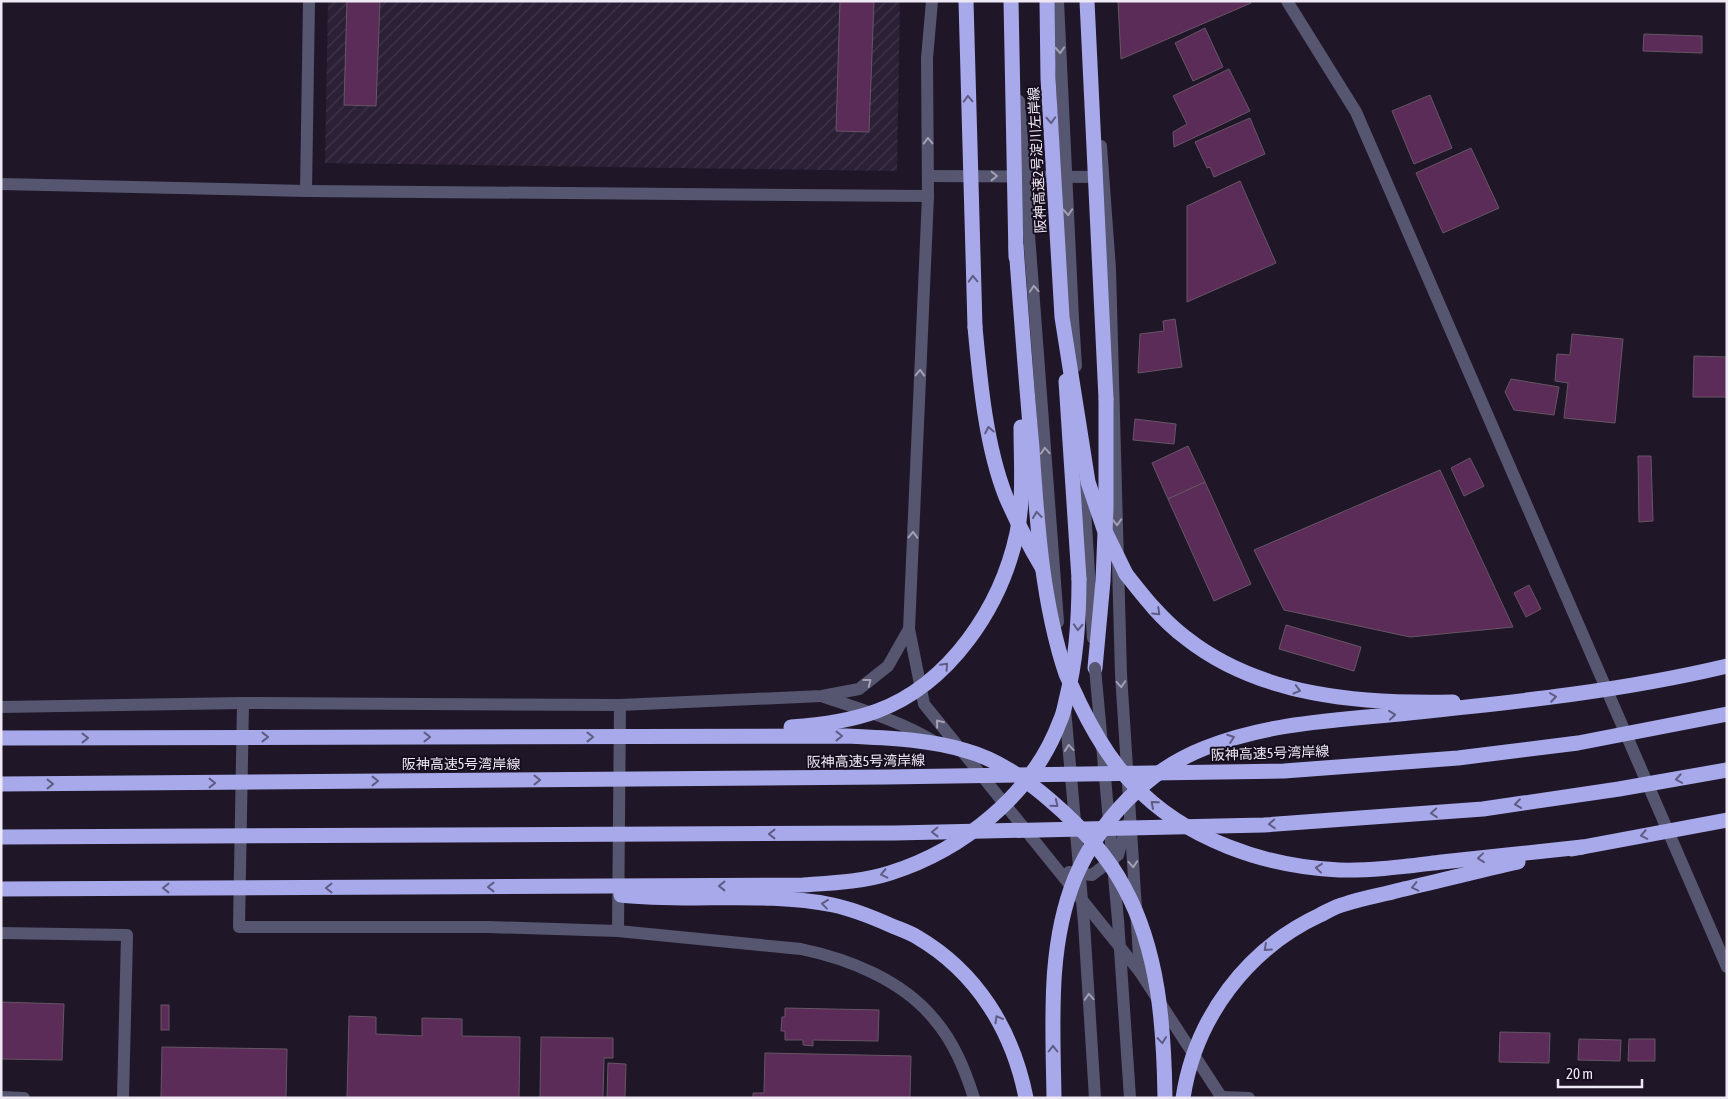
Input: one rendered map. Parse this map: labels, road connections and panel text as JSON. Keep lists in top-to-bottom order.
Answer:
{
  "streets": {
    "highway": ["阪神高速2号淀川左岸線", "阪神高速5号湾岸線"]
  },
  "scale_bar": "20 m"
}
